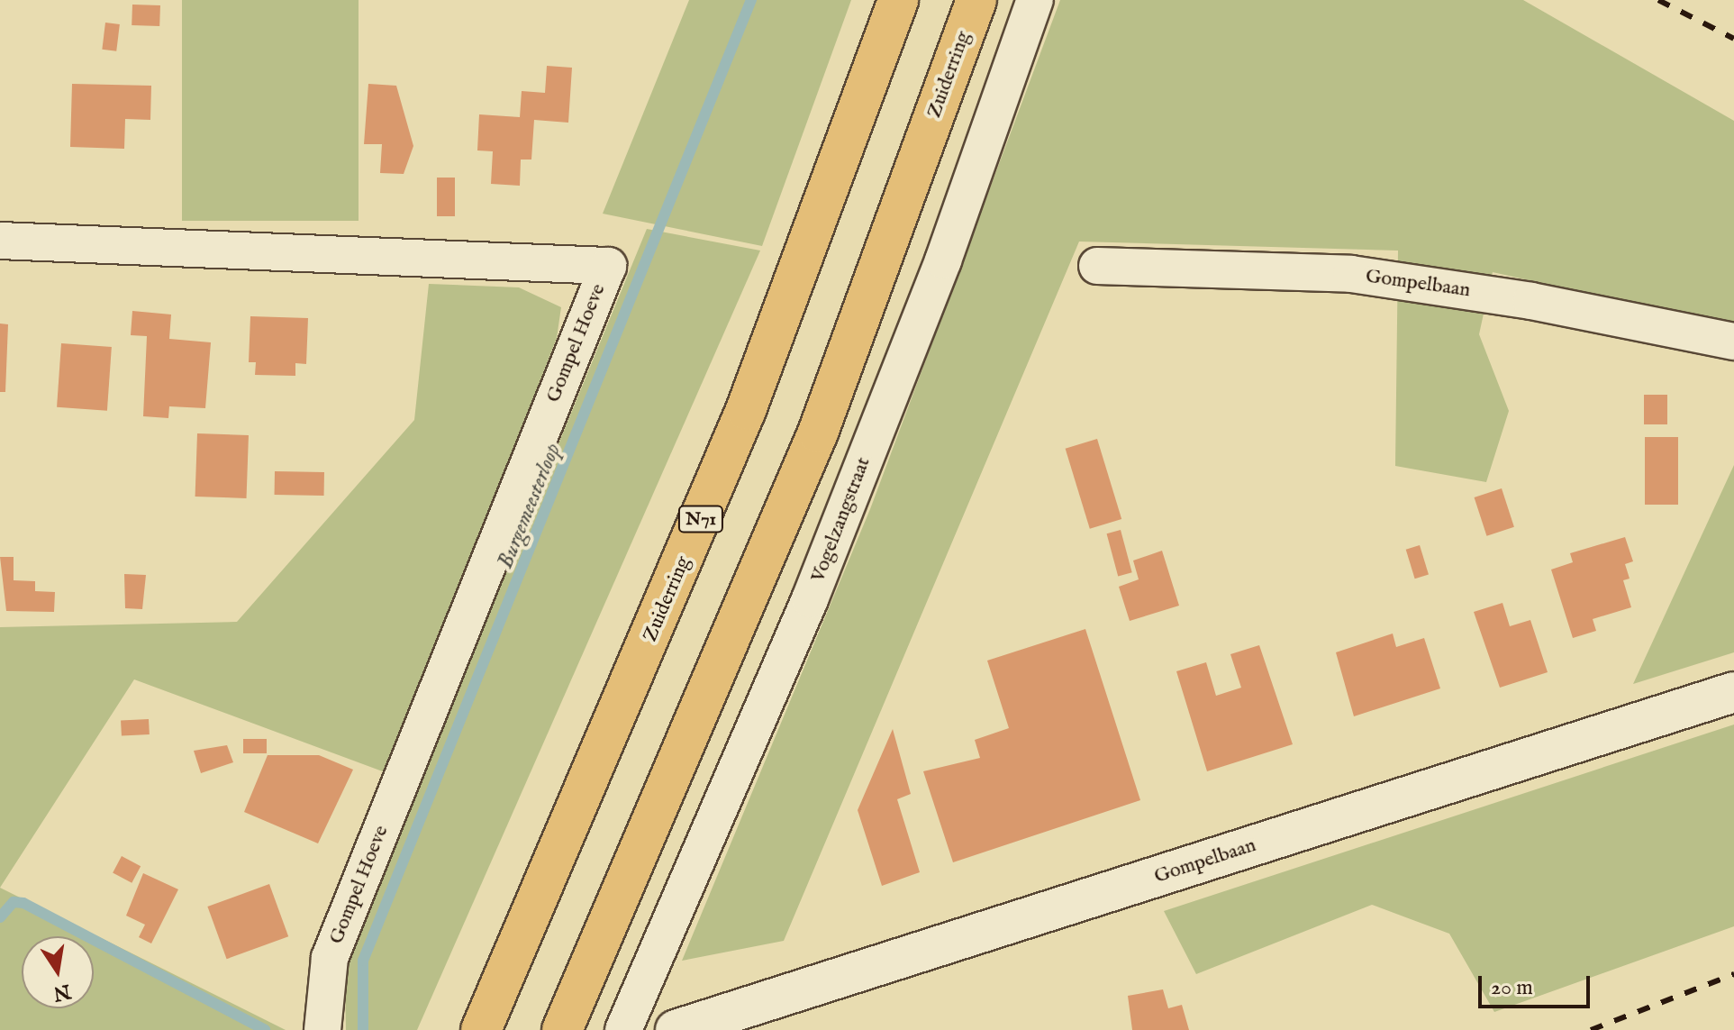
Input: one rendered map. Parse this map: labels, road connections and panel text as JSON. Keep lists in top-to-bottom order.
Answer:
{
  "streets": {
    "highway": ["Zuiderring", "N71"],
    "street": ["Gompelbaan", "Gompel Hoeve", "Vogelzangstraat"]
  },
  "water": ["Burgemeesterloop"],
  "scale_bar": "20 m",
  "north": "bottom"
}
